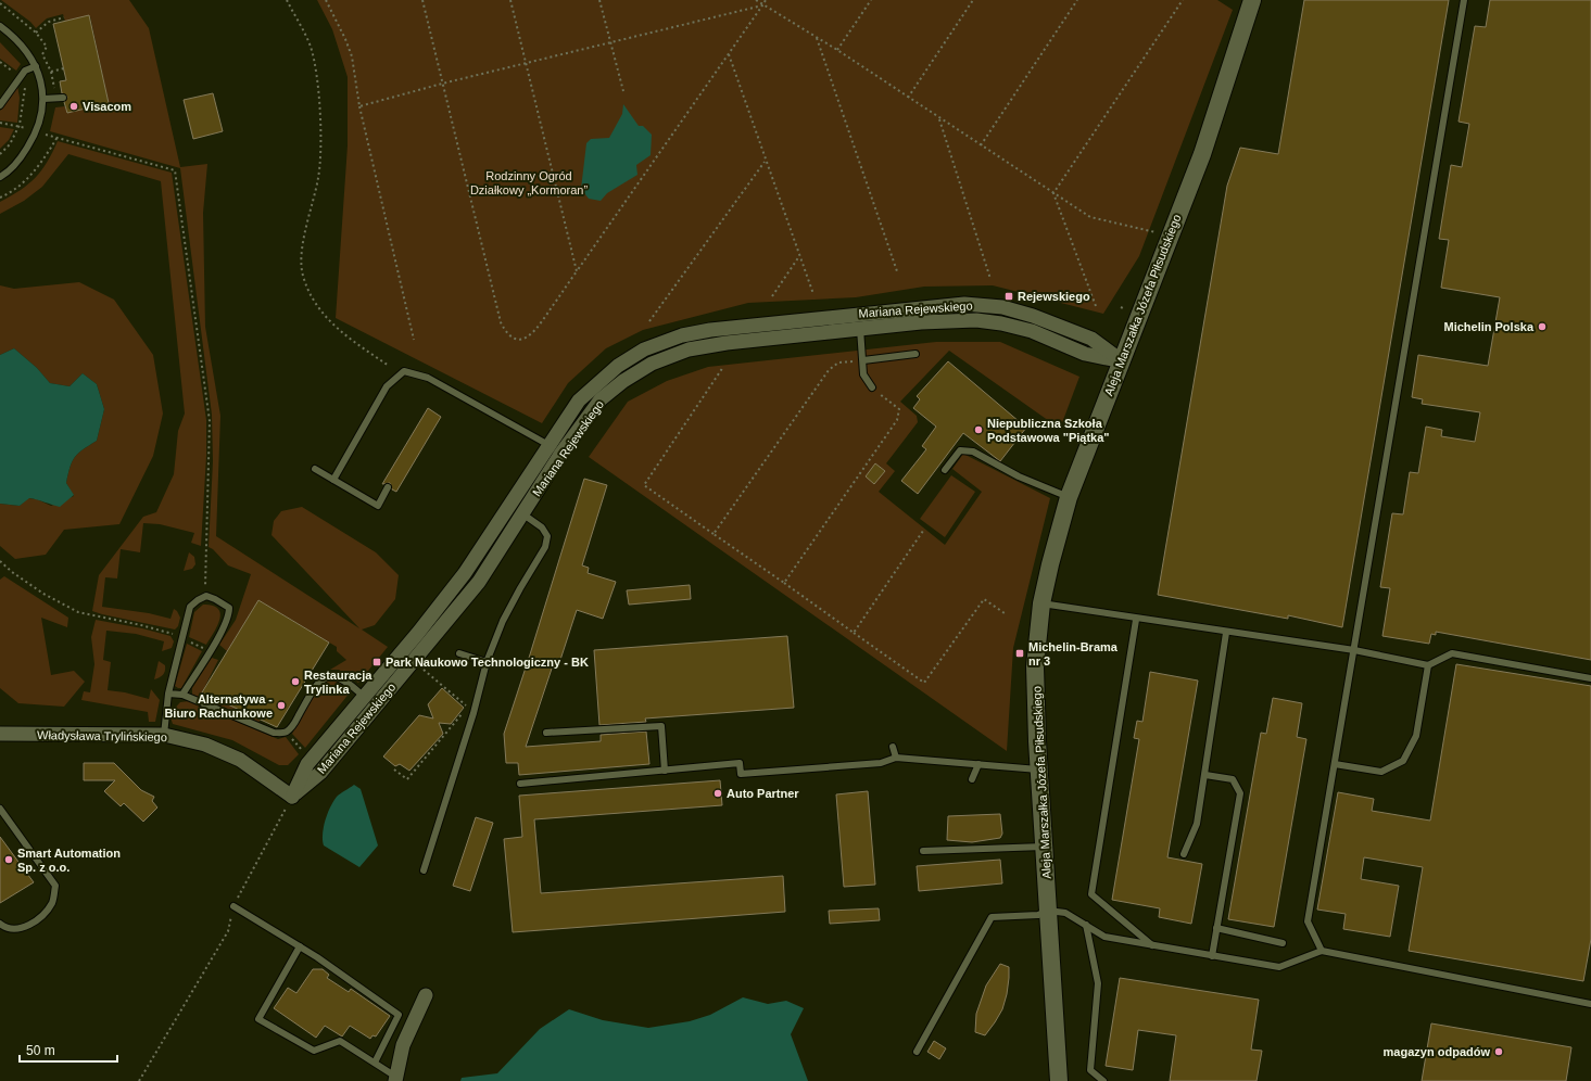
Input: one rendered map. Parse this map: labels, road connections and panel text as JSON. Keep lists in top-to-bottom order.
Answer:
{
  "streets": {
    "street": ["Aleja Marszałka Józefa Piłsudskiego", "Mariana Rejewskiego", "Władysława Trylińskiego"]
  },
  "crossings": [
    ["Aleja Marszałka Józefa Piłsudskiego", "Mariana Rejewskiego"],
    ["Mariana Rejewskiego", "Władysława Trylińskiego"]
  ],
  "parks": ["Rodzinny Ogród Działkowy „Kormoran”"],
  "places": {
    "other": [
      "Visacom",
      "Michelin Polska",
      "Niepubliczna Szkoła Podstawowa \"Piątka\"",
      "Restauracja Trylinka",
      "Alternatywa - Biuro Rachunkowe",
      "Auto Partner",
      "Smart Automation Sp. z o.o.",
      "magazyn odpadów"
    ],
    "transit": ["Rejewskiego", "Michelin-Brama nr 3", "Park Naukowo Technologiczny - BK"]
  },
  "scale_bar": "50 m"
}
